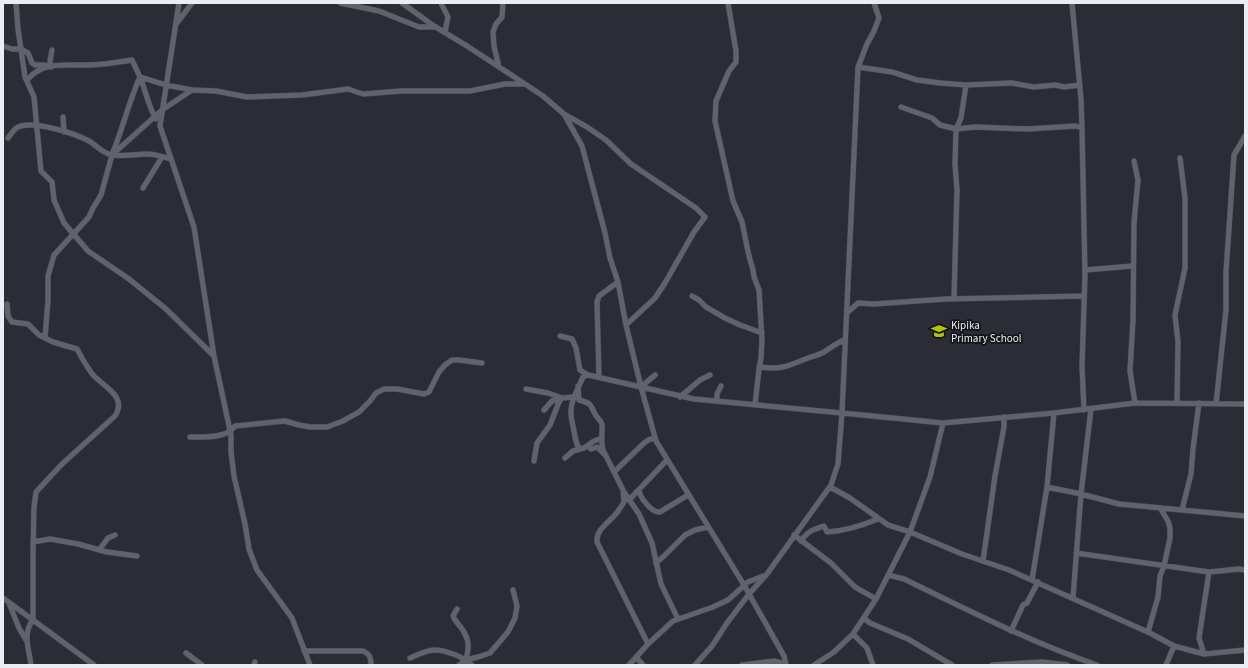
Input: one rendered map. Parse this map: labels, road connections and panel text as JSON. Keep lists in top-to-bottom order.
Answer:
{
  "places": {
    "school or university": ["Kipika Primary School"]
  }
}
